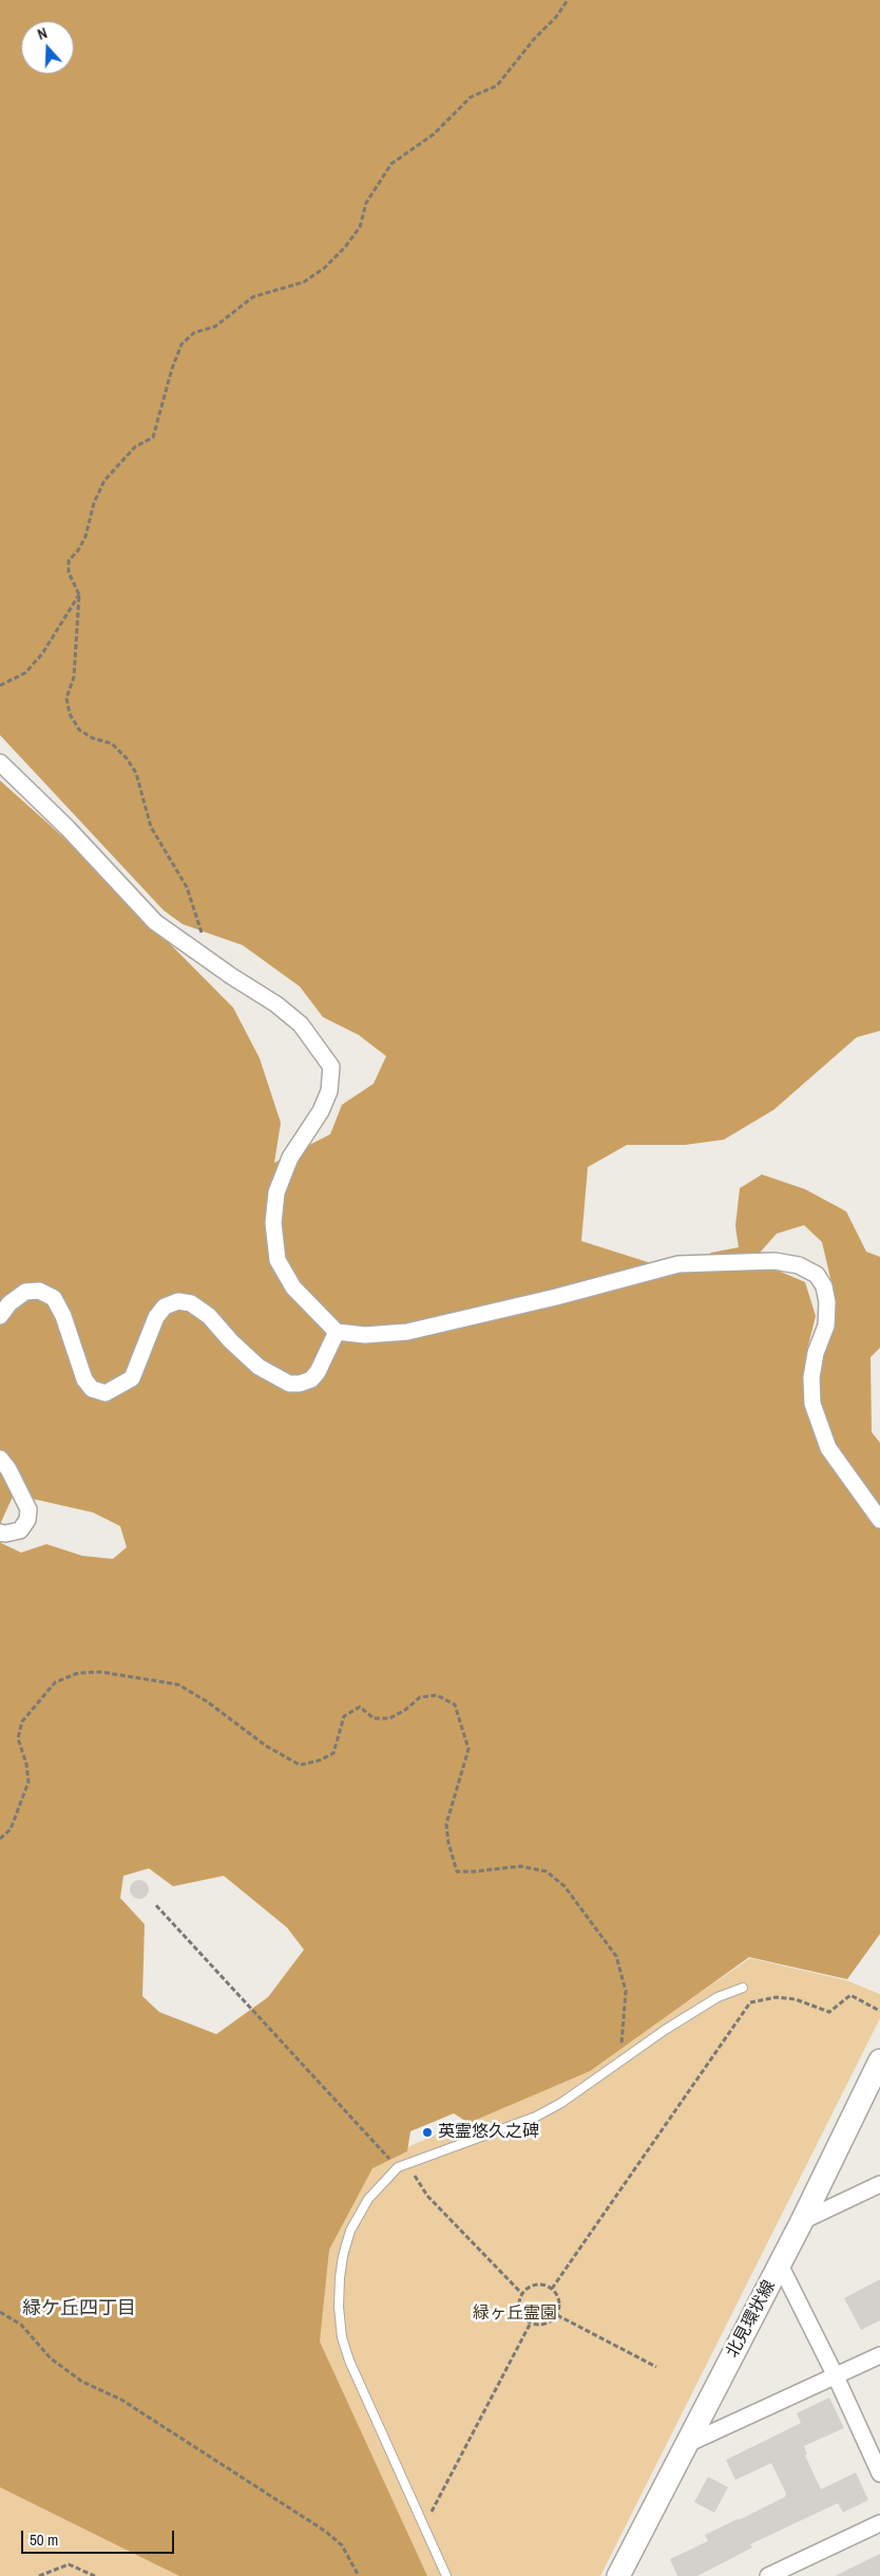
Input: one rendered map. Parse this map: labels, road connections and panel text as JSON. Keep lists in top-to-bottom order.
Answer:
{
  "streets": {
    "main road": ["北見環状線"]
  },
  "districts": ["緑ケ丘四丁目"],
  "parks": ["緑ヶ丘霊園"],
  "places": ["英霊悠久之碑"],
  "scale_bar": "50 m",
  "north": "top"
}
